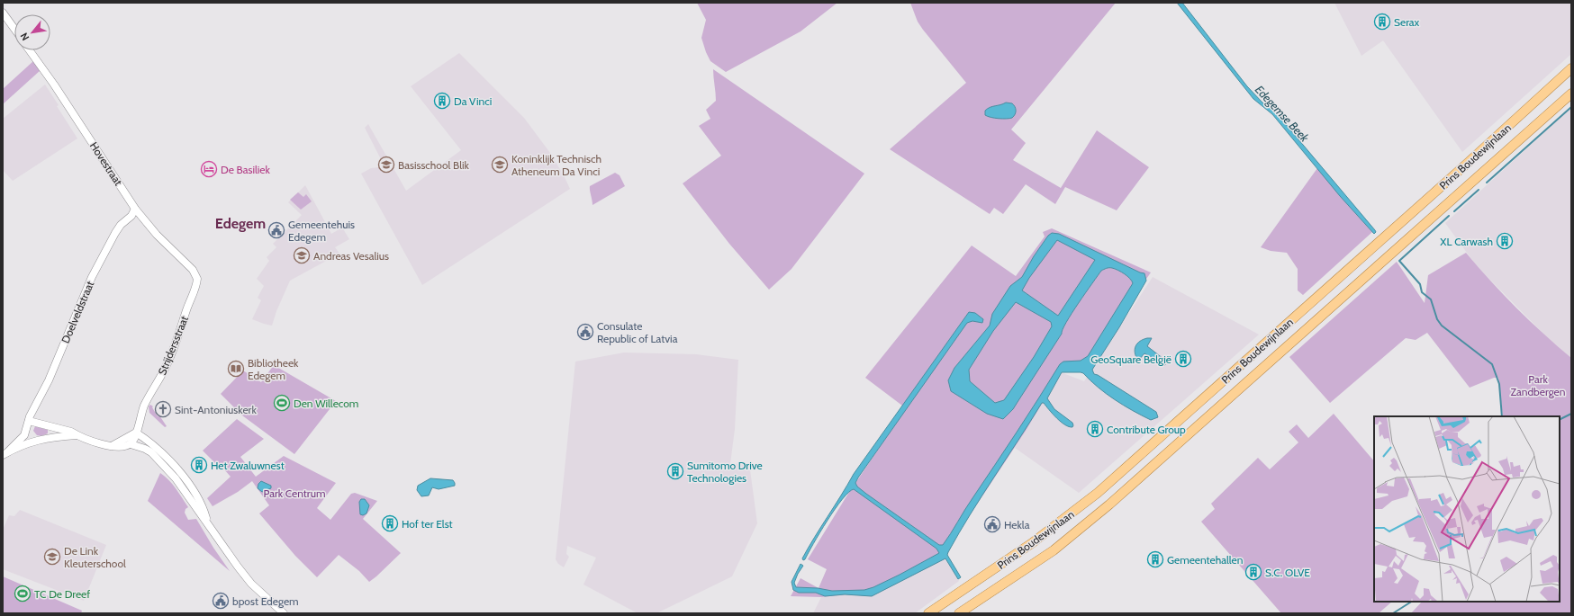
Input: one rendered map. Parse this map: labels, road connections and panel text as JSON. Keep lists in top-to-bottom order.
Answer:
{
  "streets": {
    "main road": ["Prins Boudewijnlaan"],
    "street": ["Hovestraat", "Doelveldstraat", "Strijdersstraat"]
  },
  "crossings": [
    ["Hovestraat", "Doelveldstraat"],
    ["Hovestraat", "Strijdersstraat"]
  ],
  "districts": ["Edegem"],
  "water": ["Edegemse Beek"],
  "parks": ["Park Zandbergen", "Park Centrum"],
  "places": {
    "building": [
      "Serax",
      "Da Vinci",
      "XL Carwash",
      "GeoSquare België",
      "Contribute Group",
      "Het Zwaluwnest",
      "Sumitomo Drive Technologies",
      "Hof ter Elst",
      "Gemeentehallen",
      "S.C. OLVE"
    ],
    "school or university": [
      "Basisschool Blik",
      "Koninklijk Technisch Atheneum Da Vinci",
      "Andreas Vesalius",
      "De Link Kleuterschool"
    ],
    "hotel": ["De Basiliek"],
    "public building": [
      "Gemeentehuis Edegem",
      "Consulate Republic of Latvia",
      "Hekla",
      "bpost Edegem"
    ],
    "library": ["Bibliotheek Edegem"],
    "sports": ["Den Willecom", "TC De Dreef"],
    "church": ["Sint-Antoniuskerk"]
  },
  "north": "bottom left"
}
